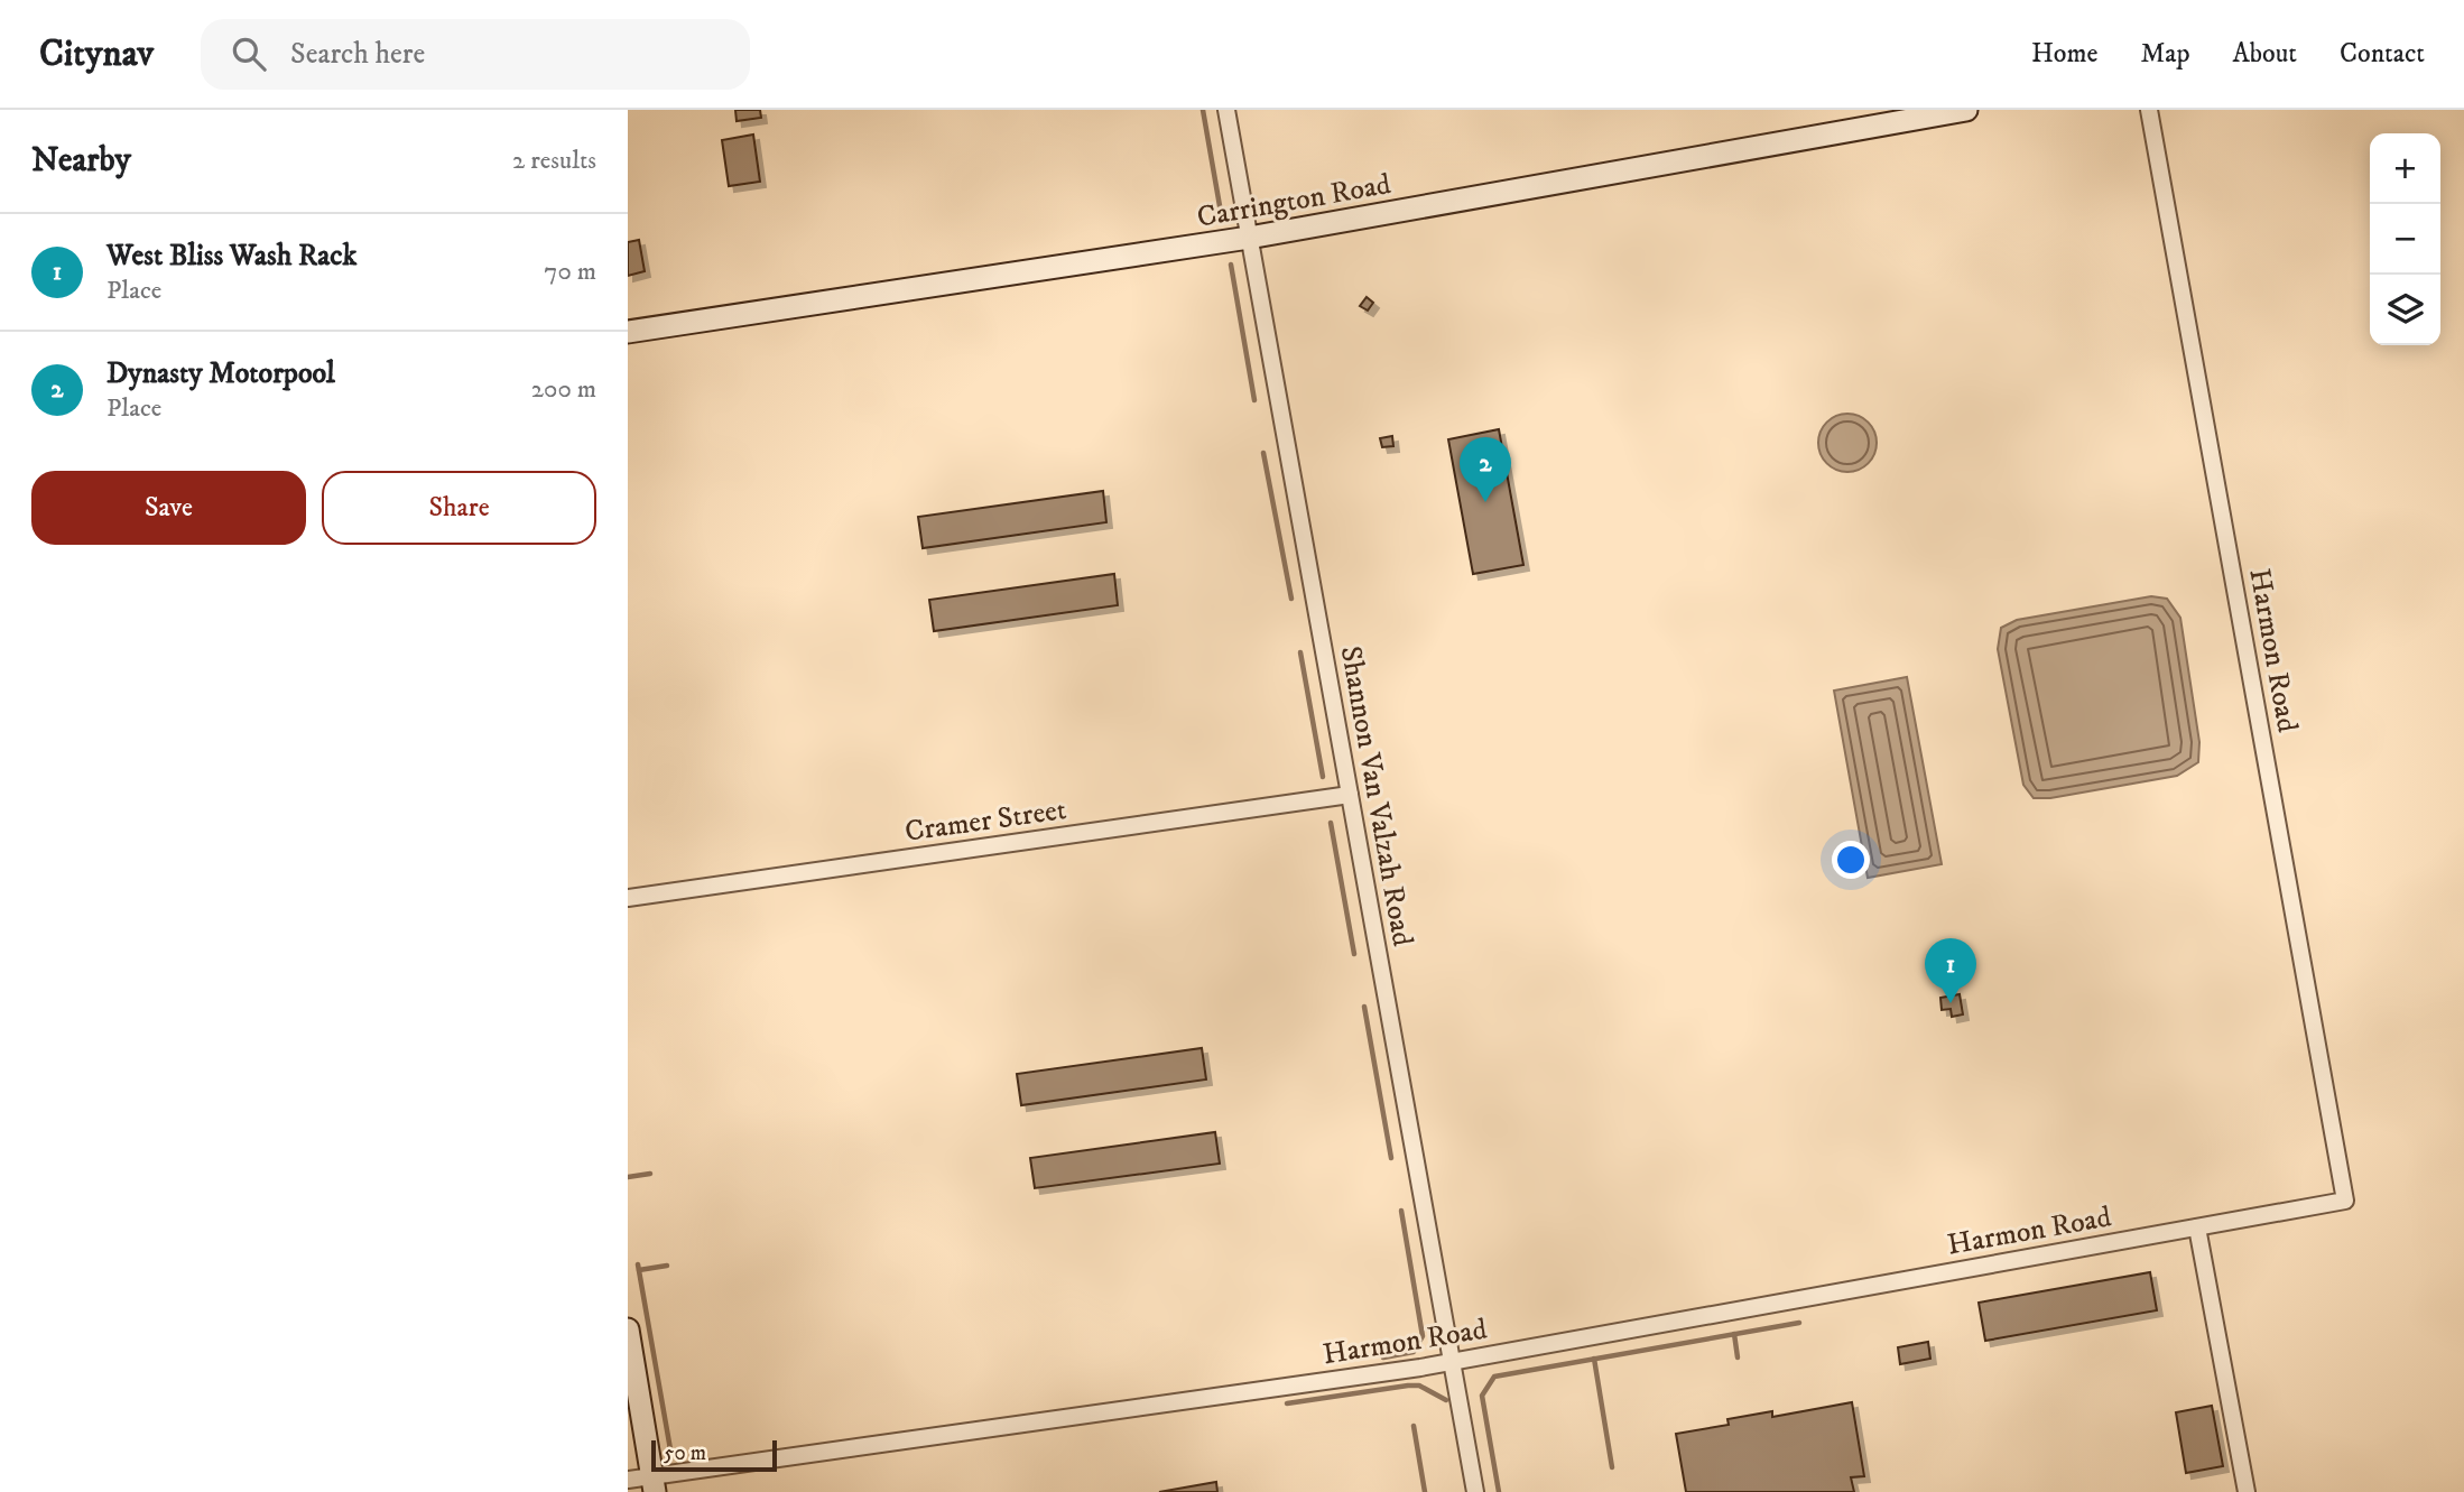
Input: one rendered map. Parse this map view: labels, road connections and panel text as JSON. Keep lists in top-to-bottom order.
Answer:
{
  "streets": {
    "street": [
      "Carrington Road",
      "Harmon Road",
      "Shannon Van Valzah Road",
      "Cramer Street"
    ]
  },
  "crossings": [
    ["Carrington Road", "Shannon Van Valzah Road"],
    ["Harmon Road", "Shannon Van Valzah Road"],
    ["Shannon Van Valzah Road", "Cramer Street"]
  ],
  "scale_bar": "50 m",
  "page": {
    "header": "Citynav",
    "search": "Search here",
    "nav": [
      "Home",
      "Map",
      "About",
      "Contact"
    ],
    "heading": ["Nearby", "2 results"],
    "map_buttons": ["+", "−"],
    "list": [
      {
        "mark": "1",
        "name": "West Bliss Wash Rack",
        "note": "Place",
        "value": "70 m"
      },
      {
        "mark": "2",
        "name": "Dynasty Motorpool",
        "note": "Place",
        "value": "200 m"
      }
    ],
    "pins": ["2", "1"],
    "buttons": ["Save", "Share"],
    "scale": "50 m"
  }
}
